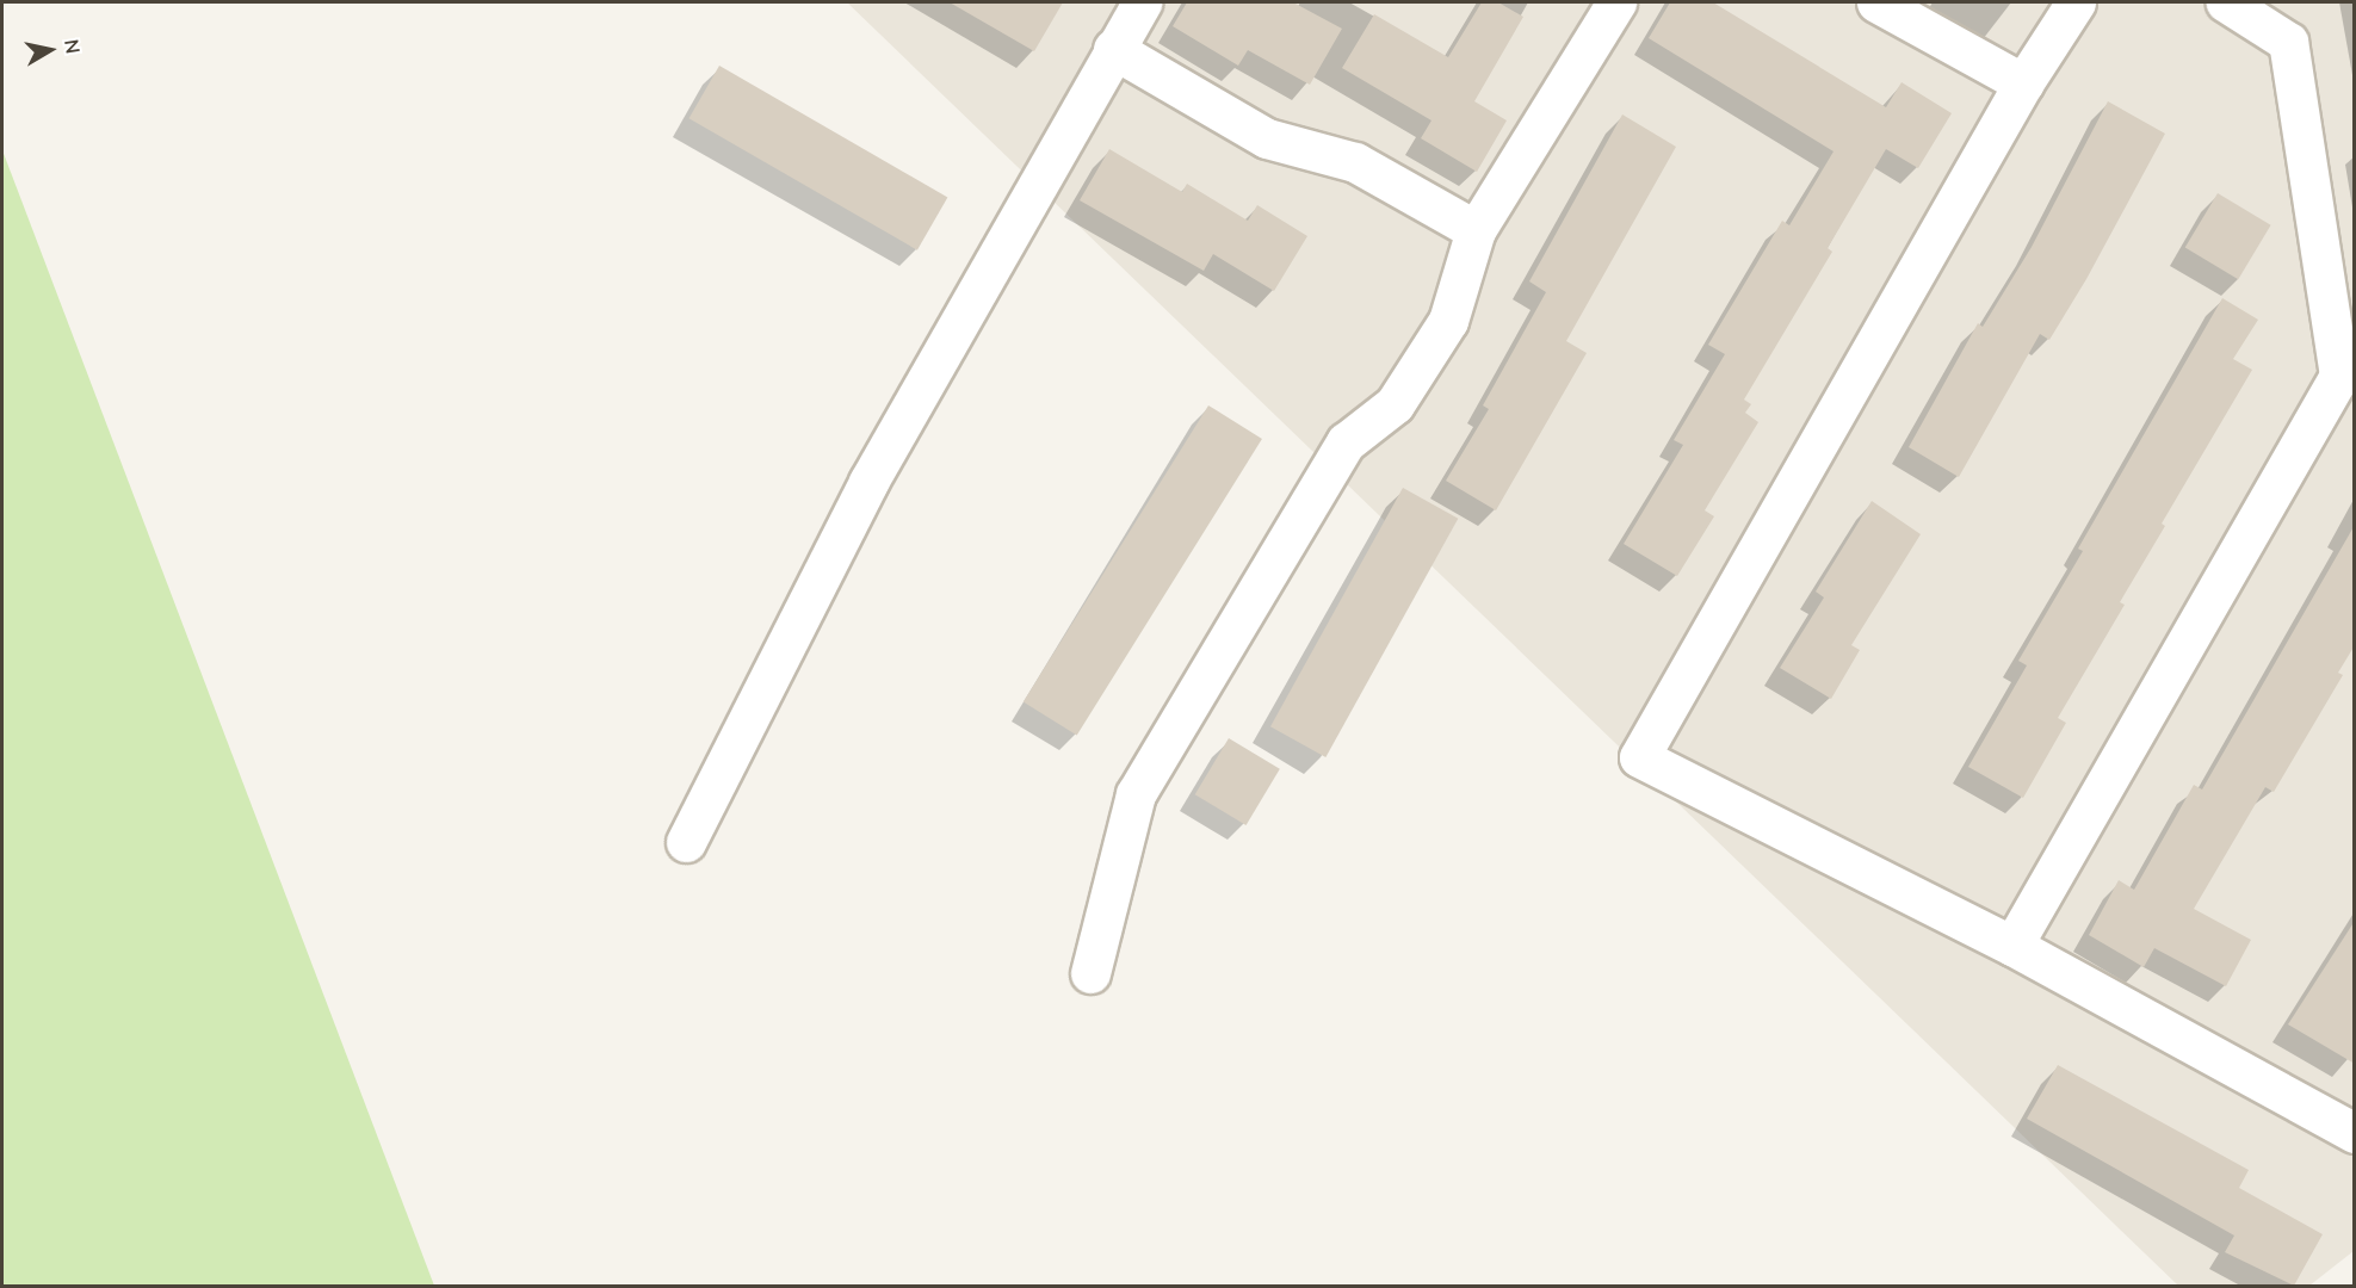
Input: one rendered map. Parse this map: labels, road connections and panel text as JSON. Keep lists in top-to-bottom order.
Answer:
{
  "north": "right"
}
